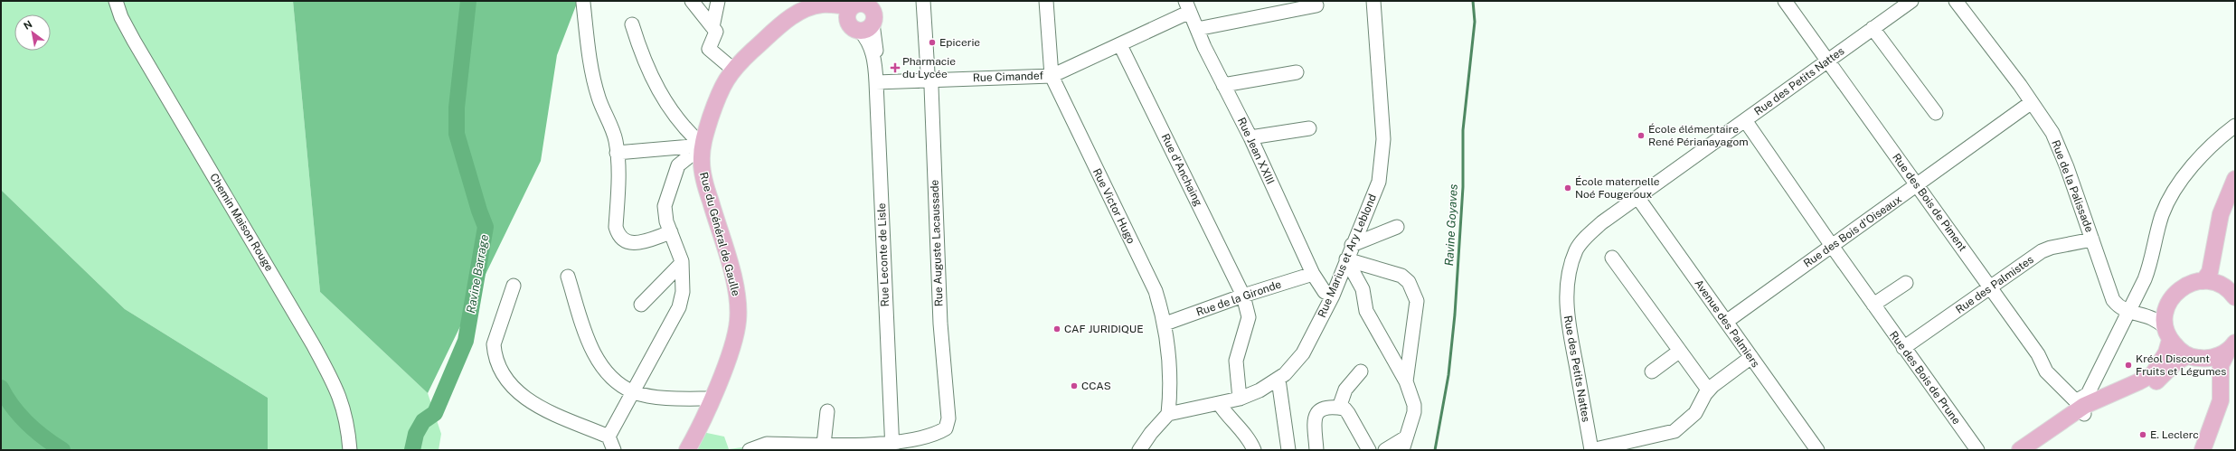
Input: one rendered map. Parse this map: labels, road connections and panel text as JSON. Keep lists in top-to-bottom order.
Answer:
{
  "streets": {
    "main road": ["Rue du Général de Gaulle"],
    "street": [
      "Rue Cimandef",
      "Rue des Petits Nattes",
      "Rue Jean XXIII",
      "Rue d'Anchaing",
      "Rue de la Palissade",
      "Rue des Bois de Piment",
      "Rue Victor Hugo",
      "Chemin Maison Rouge",
      "Rue des Bois d'Oiseaux",
      "Rue Auguste Lacaussade",
      "Rue Leconte de Lisle",
      "Rue Marius et Ary Leblond",
      "Rue des Palmistes",
      "Rue de la Gironde",
      "Avenue des Palmiers",
      "Rue des Bois de Prune"
    ]
  },
  "crossings": [
    ["Rue Cimandef", "Rue Jean XXIII"],
    ["Rue Cimandef", "Rue d'Anchaing"],
    ["Rue Cimandef", "Rue Victor Hugo"],
    ["Rue Cimandef", "Rue Auguste Lacaussade"],
    ["Rue Cimandef", "Rue Leconte de Lisle"],
    ["Rue des Petits Nattes", "Rue des Bois de Piment"],
    ["Rue des Petits Nattes", "Avenue des Palmiers"],
    ["Rue des Petits Nattes", "Rue des Bois de Prune"],
    ["Rue Jean XXIII", "Rue Marius et Ary Leblond"],
    ["Rue Jean XXIII", "Rue de la Gironde"],
    ["Rue d'Anchaing", "Rue Marius et Ary Leblond"],
    ["Rue d'Anchaing", "Rue de la Gironde"],
    ["Rue de la Palissade", "Rue des Bois d'Oiseaux"],
    ["Rue de la Palissade", "Rue des Palmistes"],
    ["Rue des Bois de Piment", "Rue des Bois d'Oiseaux"],
    ["Rue des Bois de Piment", "Rue des Palmistes"],
    ["Rue Victor Hugo", "Rue Marius et Ary Leblond"],
    ["Rue Victor Hugo", "Rue de la Gironde"],
    ["Rue des Bois d'Oiseaux", "Avenue des Palmiers"],
    ["Rue des Bois d'Oiseaux", "Rue des Bois de Prune"],
    ["Rue du Général de Gaulle", "Rue Leconte de Lisle"],
    ["Rue Auguste Lacaussade", "Rue Leconte de Lisle"],
    ["Rue des Palmistes", "Rue des Bois de Prune"]
  ],
  "water": ["Ravine Goyaves", "Ravine Barrage"],
  "places": {
    "other": [
      "Epicerie",
      "École élémentaire René Périanayagom",
      "École maternelle Noé Fougeroux",
      "CAF JURIDIQUE",
      "Kréol Discount Fruits et Légumes",
      "CCAS",
      "E. Leclerc"
    ],
    "health": ["Pharmacie du Lycée"]
  },
  "north": "top left"
}
